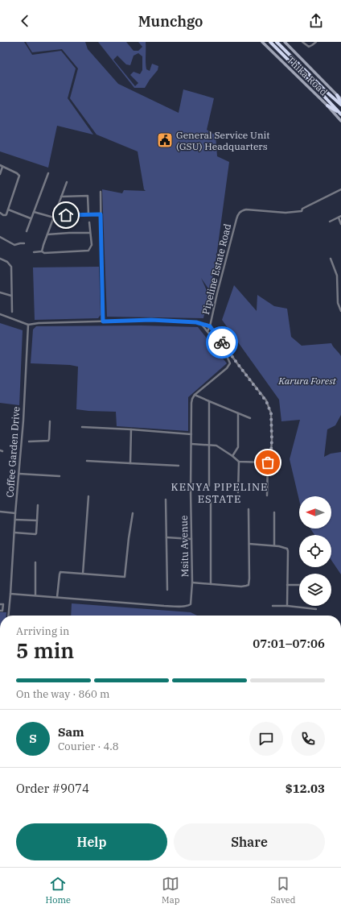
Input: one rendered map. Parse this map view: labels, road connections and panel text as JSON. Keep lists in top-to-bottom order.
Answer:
{
  "streets": {
    "highway": ["Thika Road"],
    "street": ["Pipeline Estate Road", "Coffee Garden Drive", "Msitu Avenue"]
  },
  "crossings": [
    ["Coffee Garden Drive", "Msitu Avenue"]
  ],
  "districts": ["KENYA PIPELINE ESTATE"],
  "parks": ["Karura Forest"],
  "places": {
    "public building": ["General Service Unit (GSU) Headquarters"]
  },
  "north": "left",
  "page": {
    "header": "Munchgo",
    "heading": ["5 min", "Arriving in", "07:01–07:06"],
    "panel": [
      "Sam",
      "Courier · 4.8",
      "Order #9074",
      "$12.03"
    ],
    "bar": "On the way · 860 m",
    "round": "S",
    "buttons": ["Help", "Share"],
    "tabs": ["Home", "Map", "Saved"]
  }
}
